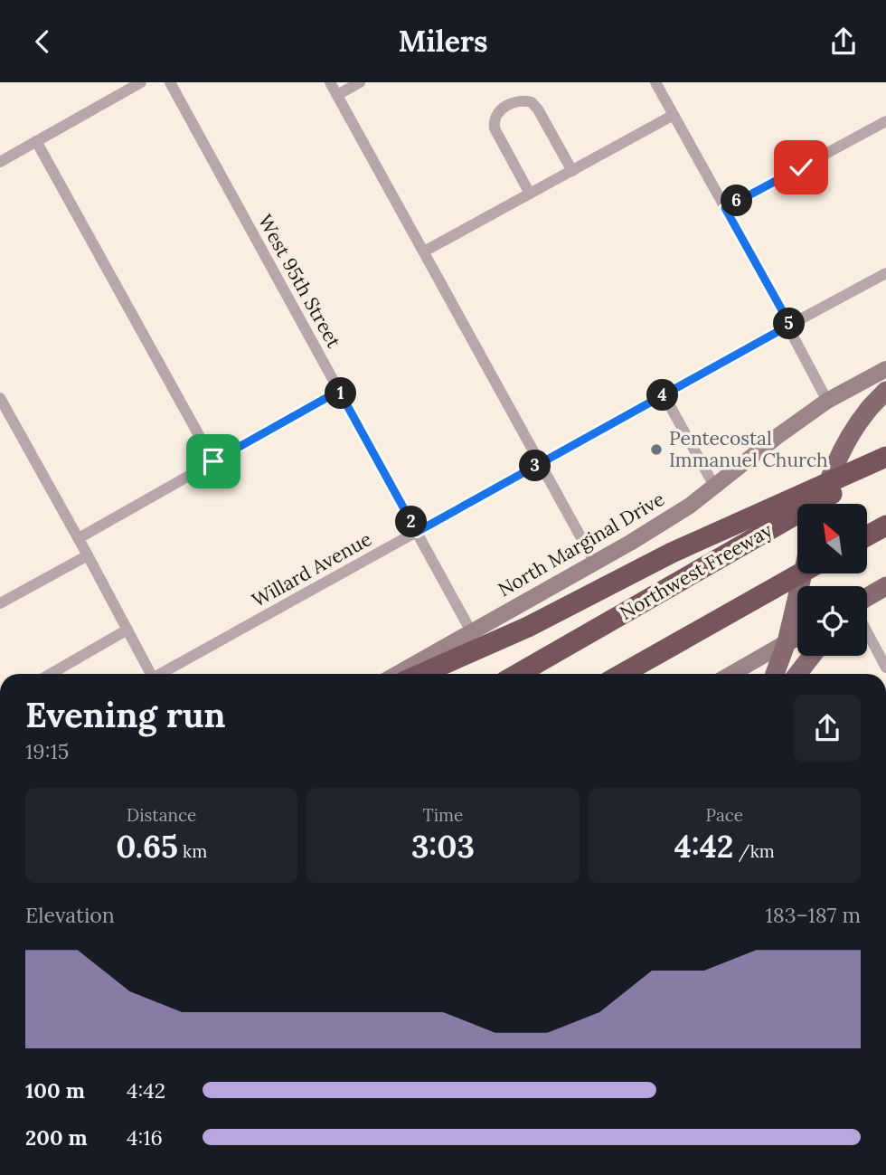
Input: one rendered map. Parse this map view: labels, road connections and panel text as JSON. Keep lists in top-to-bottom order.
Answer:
{
  "streets": {
    "highway": ["Northwest Freeway"],
    "street": ["West 95th Street", "North Marginal Drive", "Willard Avenue"]
  },
  "crossings": [
    ["West 95th Street", "North Marginal Drive"],
    ["West 95th Street", "Willard Avenue"]
  ],
  "places": ["Pentecostal Immanuel Church"],
  "north": "top left",
  "page": {
    "header": "Milers",
    "pins": [
      "6",
      "5",
      "1",
      "4",
      "3",
      "2"
    ],
    "heading": ["Evening run", "19:15"],
    "stats": [
      ["Distance", "0.65 km"],
      ["Time", "3:03"],
      ["Pace", "4:42 /km"]
    ],
    "chart": ["Elevation", "183–187 m"],
    "list": [
      {
        "name": "100 m",
        "note": "4:42"
      },
      {
        "name": "200 m",
        "note": "4:16"
      }
    ]
  }
}
